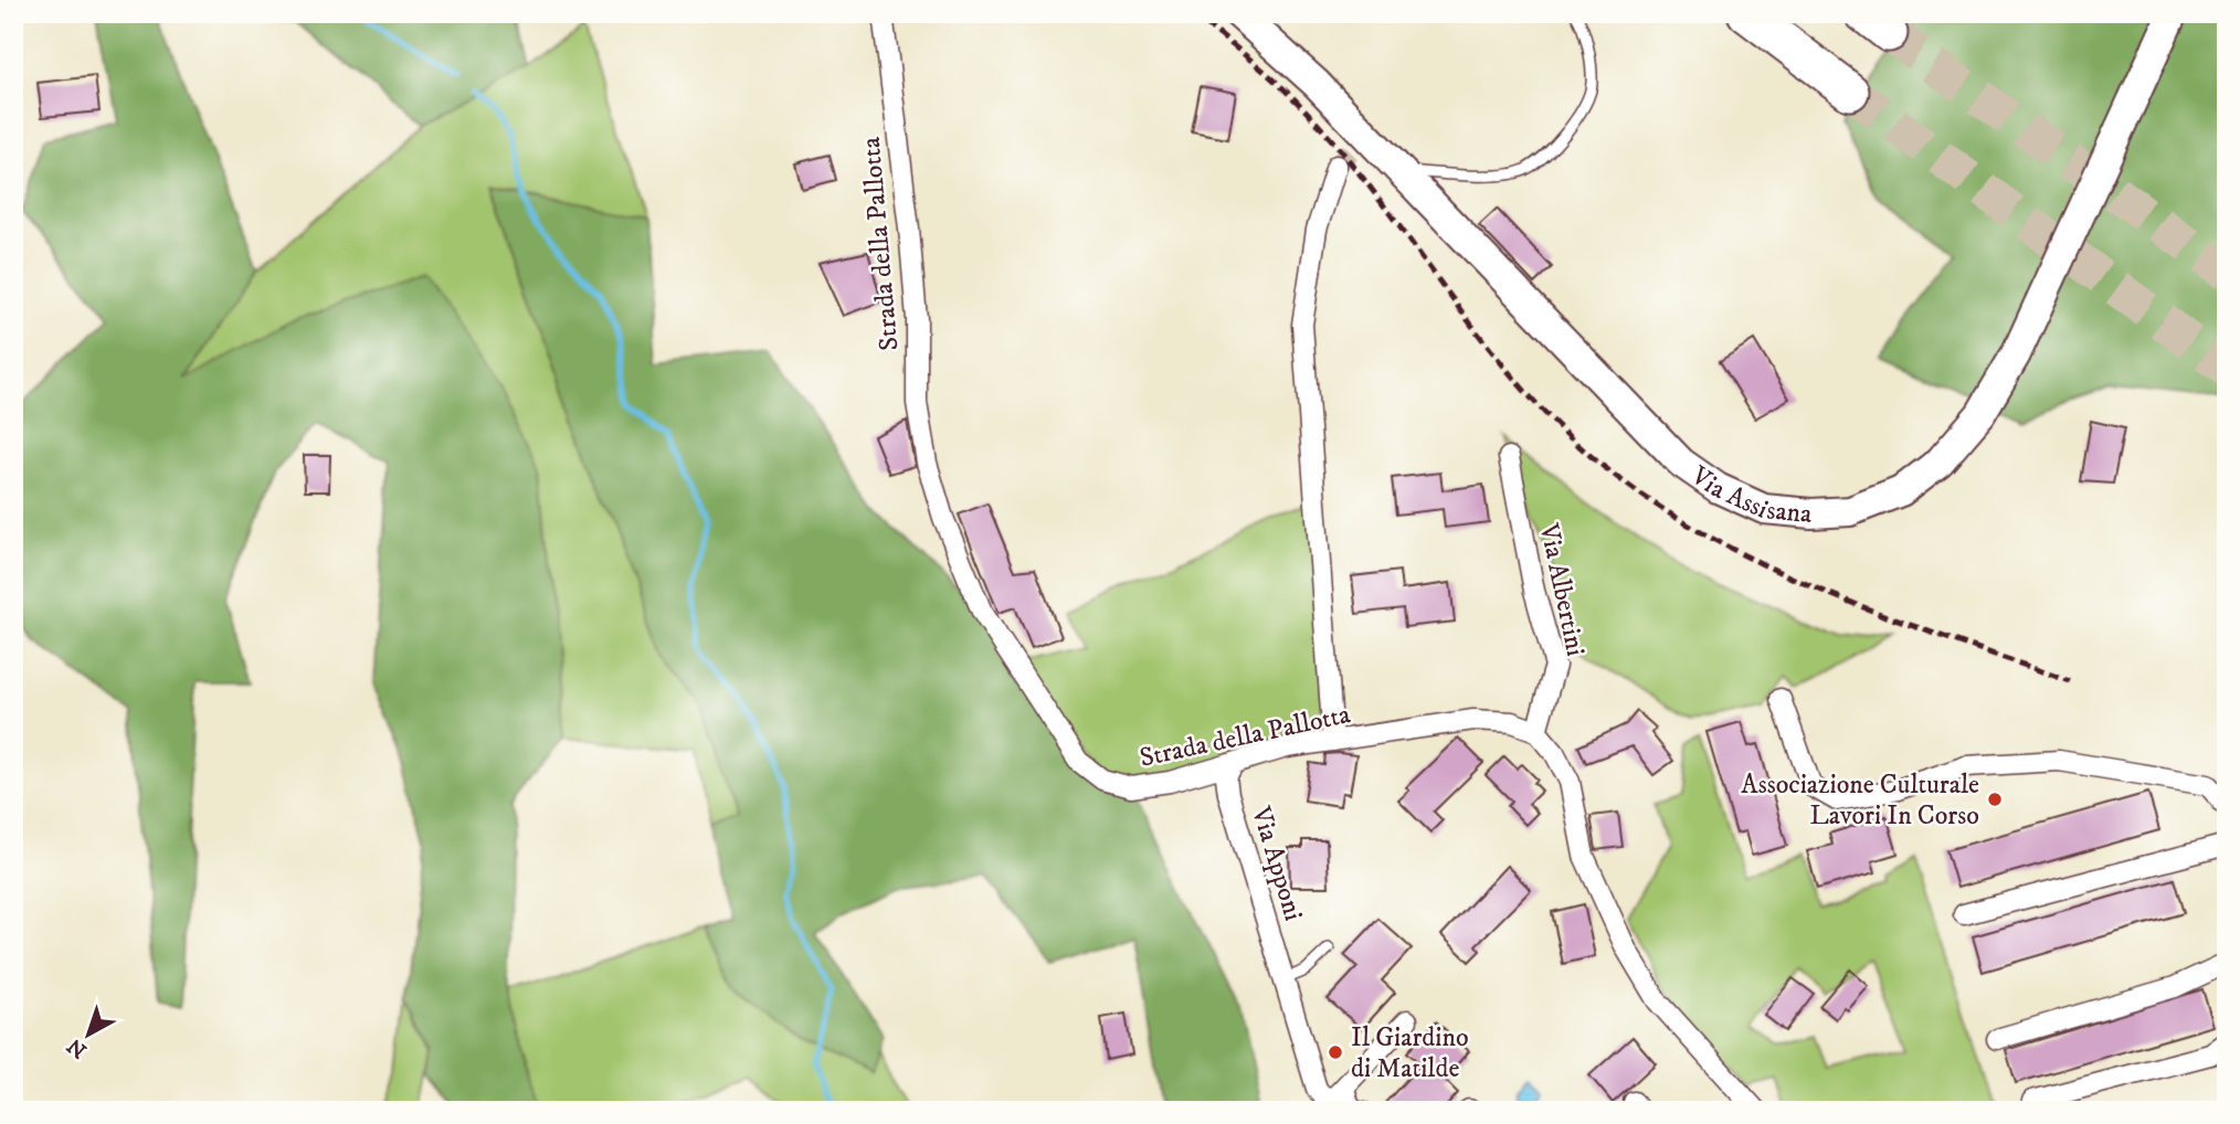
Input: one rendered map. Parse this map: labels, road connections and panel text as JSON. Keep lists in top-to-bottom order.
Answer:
{
  "streets": {
    "main road": ["Via Assisana"],
    "street": ["Strada della Pallotta", "Via Albertini", "Via Apponi"]
  },
  "crossings": [
    ["Strada della Pallotta", "Via Albertini"],
    ["Strada della Pallotta", "Via Apponi"]
  ],
  "places": ["Associazione Culturale Lavori In Corso", "Il Giardino di Matilde"],
  "north": "bottom left"
}
